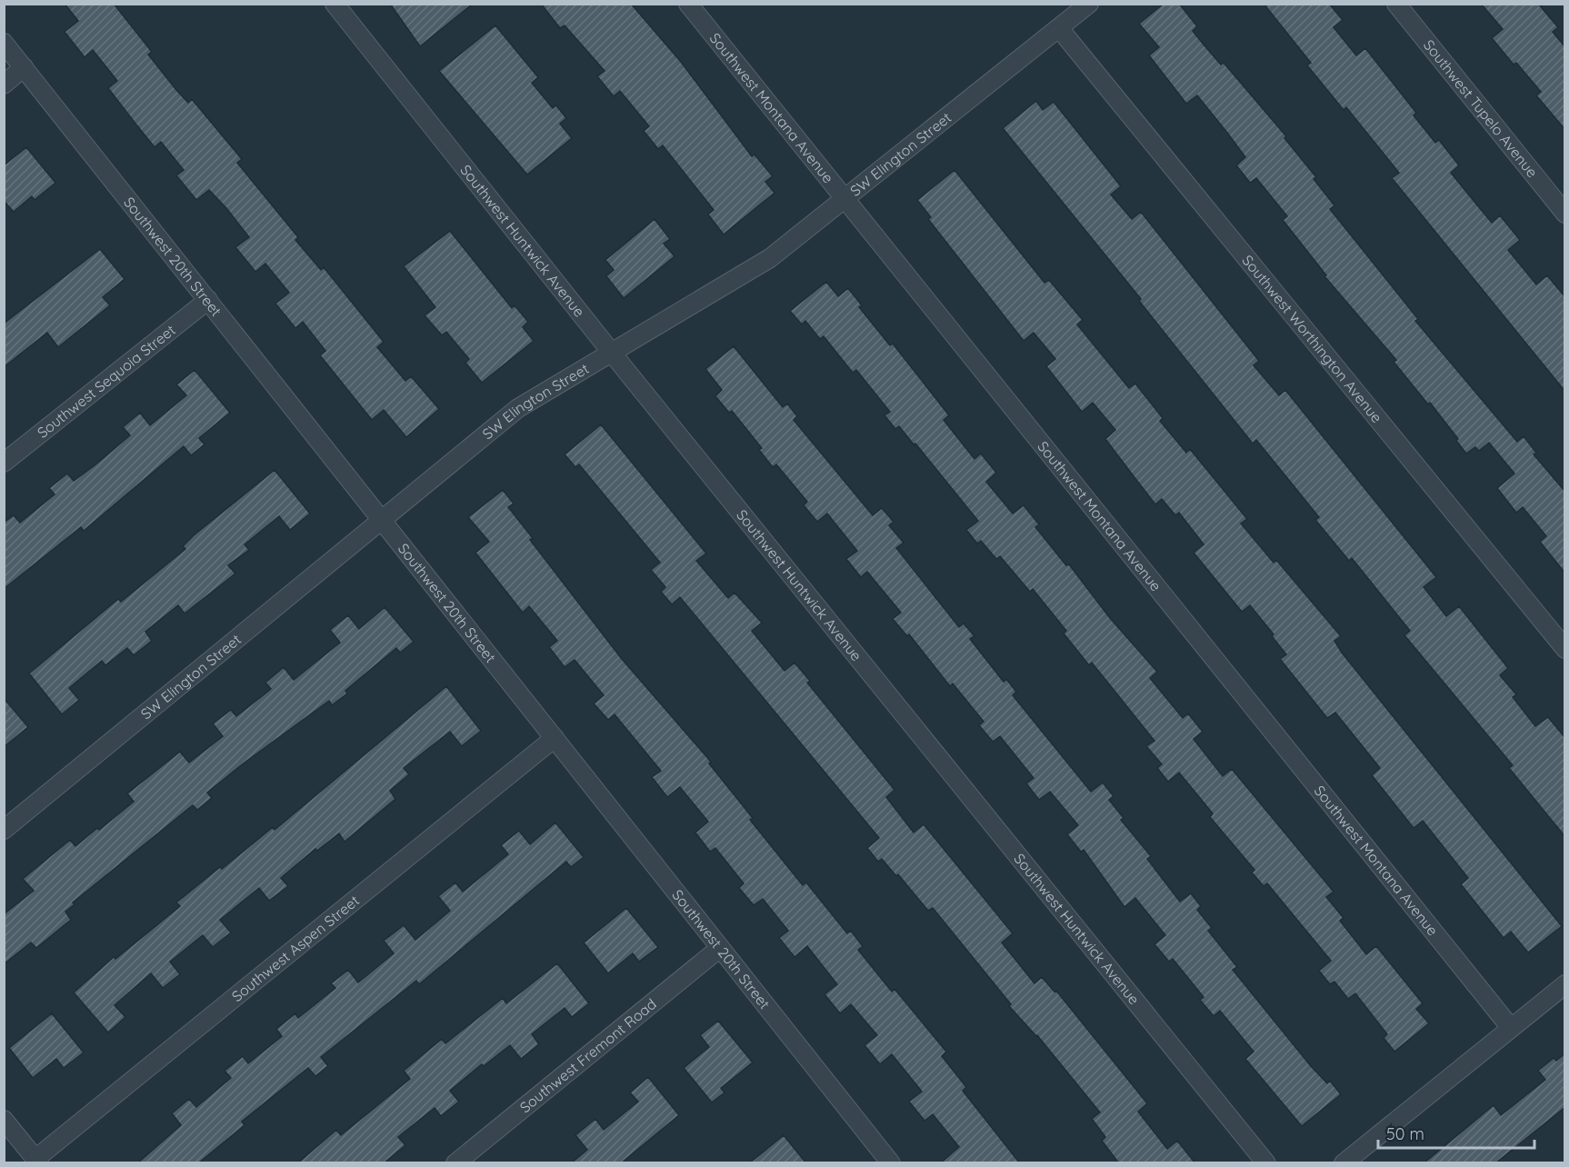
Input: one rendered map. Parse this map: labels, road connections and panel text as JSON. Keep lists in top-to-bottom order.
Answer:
{
  "streets": {
    "street": [
      "Southwest Montana Avenue",
      "Southwest Tupelo Avenue",
      "SW Elington Street",
      "Southwest Huntwick Avenue",
      "Southwest 20th Street",
      "Southwest Worthington Avenue",
      "Southwest Sequoia Street",
      "Southwest Aspen Street",
      "Southwest Fremont Road"
    ]
  },
  "crossings": [
    ["Southwest Montana Avenue", "SW Elington Street"],
    ["SW Elington Street", "Southwest Huntwick Avenue"],
    ["SW Elington Street", "Southwest 20th Street"],
    ["SW Elington Street", "Southwest Worthington Avenue"],
    ["Southwest 20th Street", "Southwest Sequoia Street"],
    ["Southwest 20th Street", "Southwest Aspen Street"],
    ["Southwest 20th Street", "Southwest Fremont Road"]
  ],
  "scale_bar": "50 m"
}
